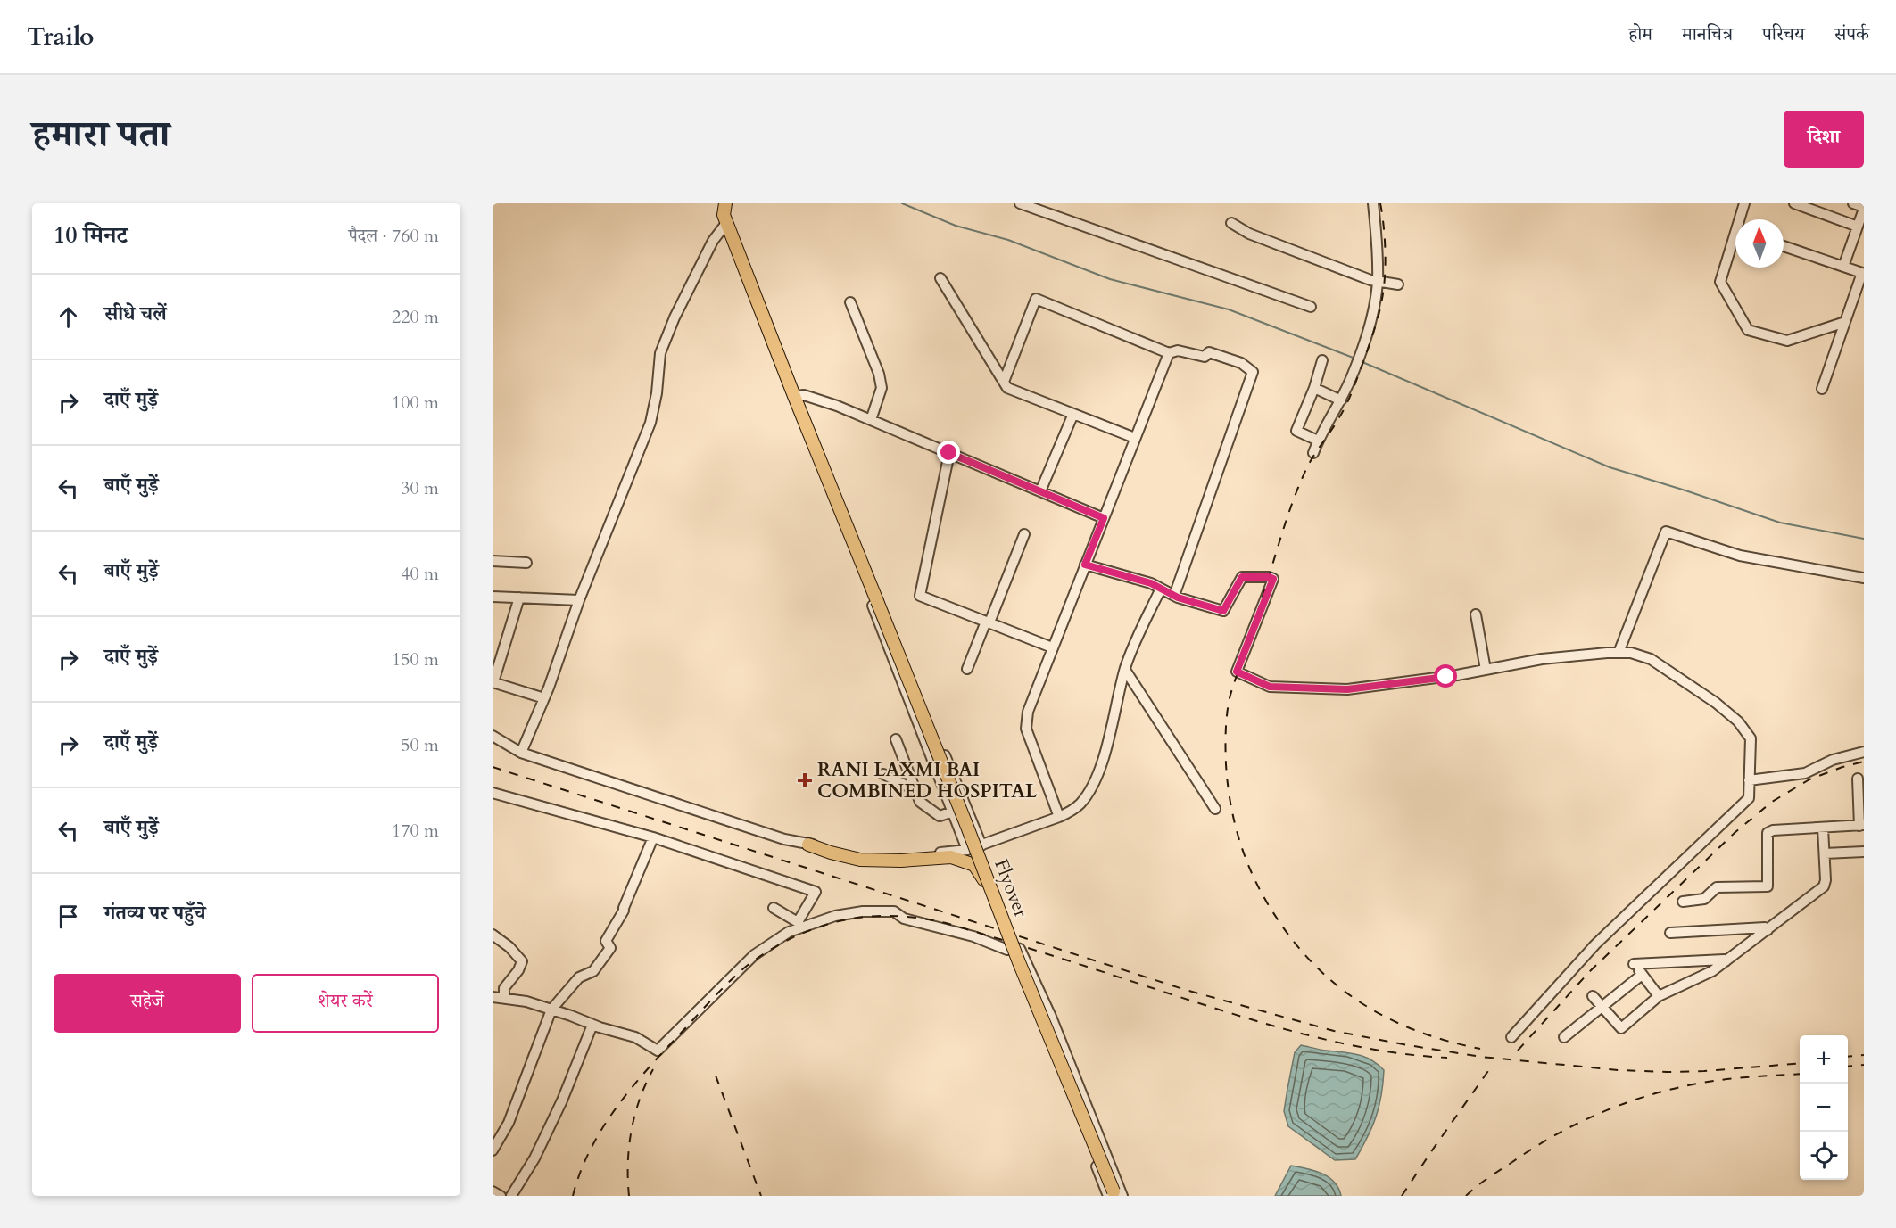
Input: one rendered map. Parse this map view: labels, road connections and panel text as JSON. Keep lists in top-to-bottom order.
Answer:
{
  "streets": {
    "main road": ["Flyover"]
  },
  "places": {
    "health": ["RANI LAXMI BAI COMBINED HOSPITAL"]
  },
  "north": "top",
  "page": {
    "header": "Trailo",
    "nav": [
      "होम",
      "मानचित्र",
      "परिचय",
      "संपर्क"
    ],
    "title": "हमारा पता",
    "buttons": [
      "दिशा",
      ["सहेजें", "शेयर करें"]
    ],
    "heading": ["10 मिनट", "पैदल · 760 m"],
    "list": [
      ["सीधे चलें", "220 m"],
      ["दाएँ मुड़ें", "100 m"],
      ["बाएँ मुड़ें", "30 m"],
      ["बाएँ मुड़ें", "40 m"],
      ["दाएँ मुड़ें", "150 m"],
      ["दाएँ मुड़ें", "50 m"],
      ["बाएँ मुड़ें", "170 m"],
      "गंतव्य पर पहुँचे"
    ],
    "map_buttons": ["+", "−"]
  }
}
